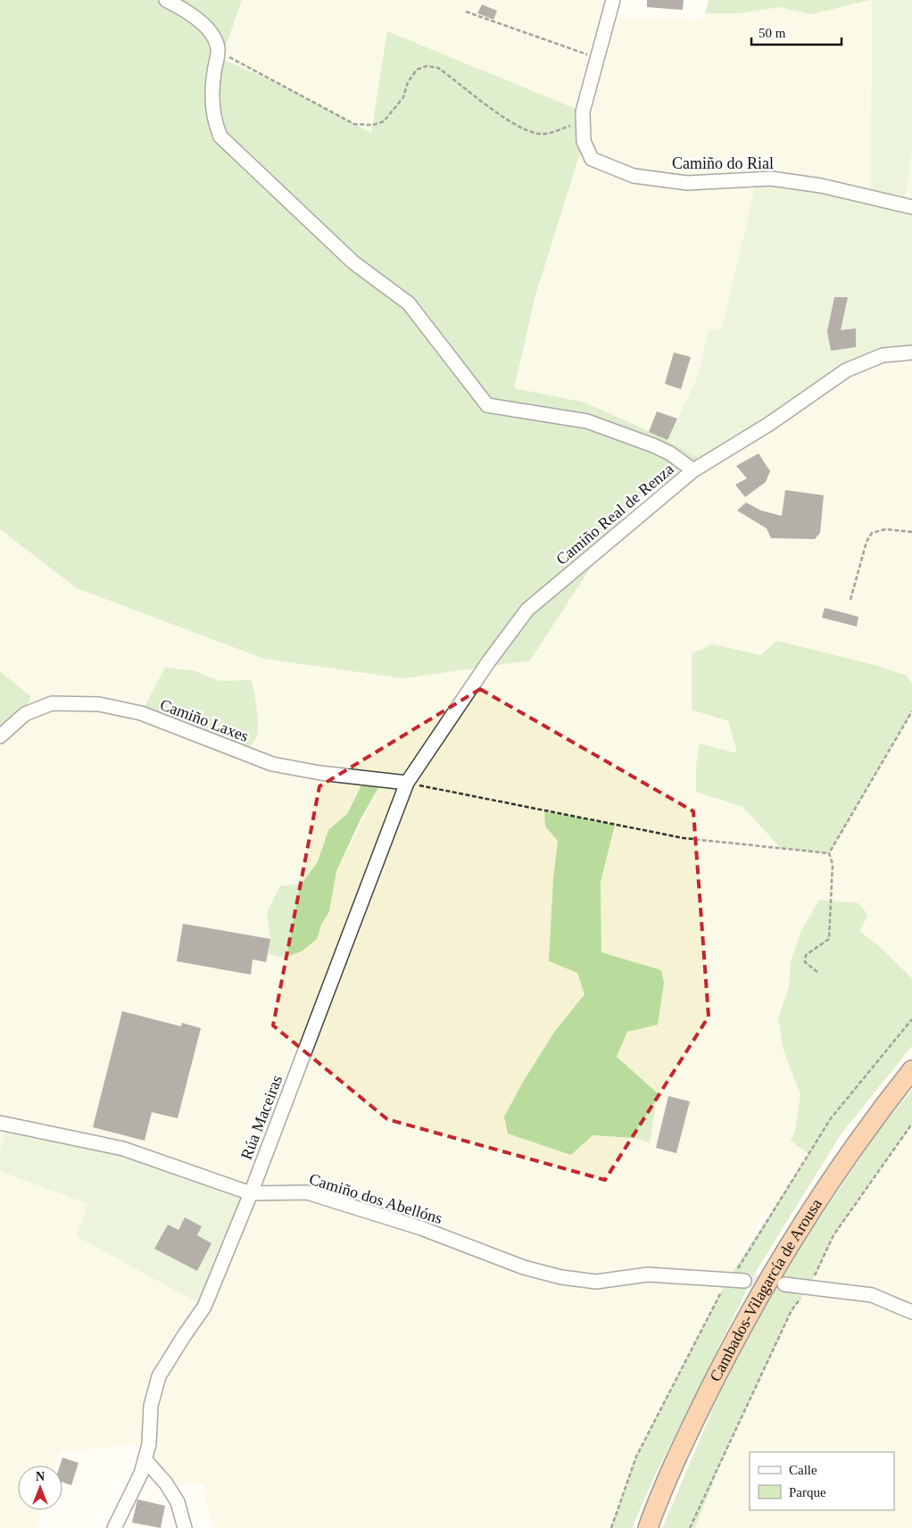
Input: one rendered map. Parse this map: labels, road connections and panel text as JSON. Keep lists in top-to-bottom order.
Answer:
{
  "streets": {
    "highway": ["Cambados-Vilagarcía de Arousa"],
    "street": [
      "Camiño do Rial",
      "Camiño Real de Renza",
      "Camiño Laxes",
      "Rúa Maceiras",
      "Camiño dos Abellóns"
    ]
  },
  "crossings": [
    ["Camiño Real de Renza", "Camiño Laxes"],
    ["Camiño Real de Renza", "Rúa Maceiras"],
    ["Camiño Laxes", "Rúa Maceiras"],
    ["Rúa Maceiras", "Camiño dos Abellóns"]
  ],
  "legend": ["Calle", "Parque"],
  "scale_bar": "50 m",
  "north": "top"
}
